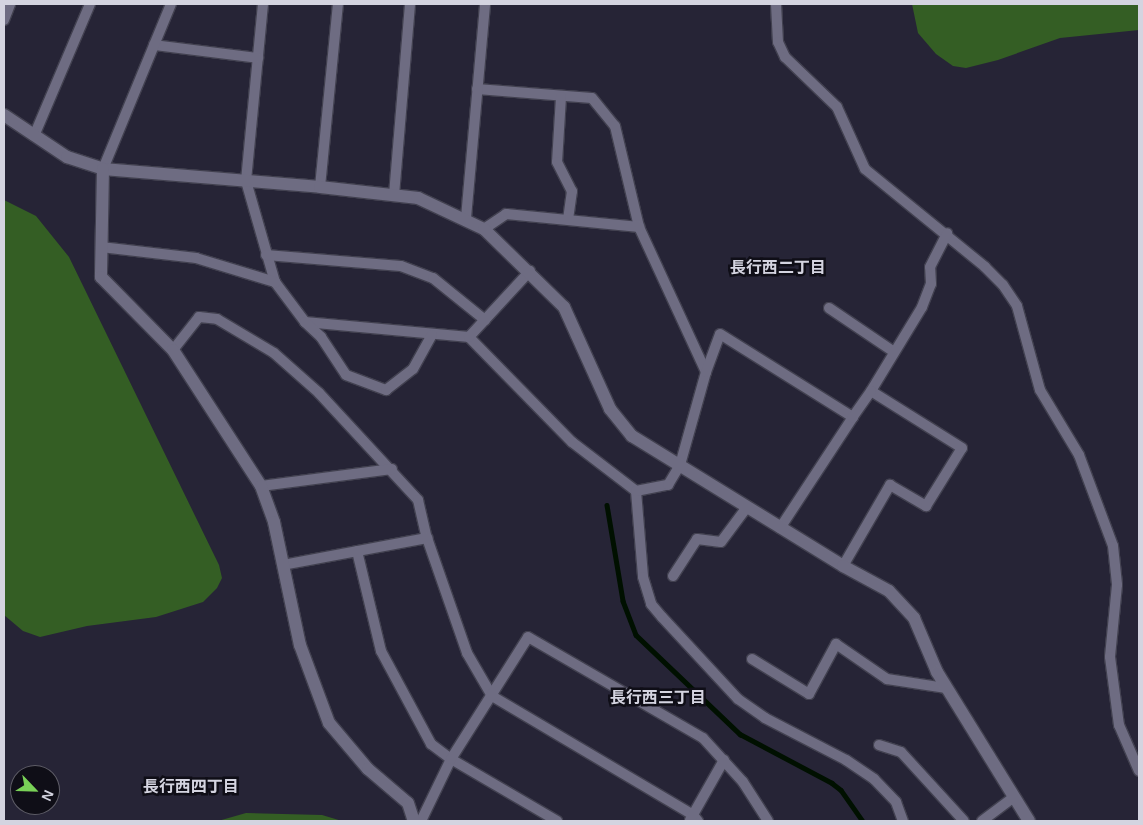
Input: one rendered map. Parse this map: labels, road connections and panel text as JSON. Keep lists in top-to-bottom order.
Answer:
{
  "districts": ["長行西二丁目", "長行西三丁目", "長行西四丁目"],
  "north": "bottom right"
}
